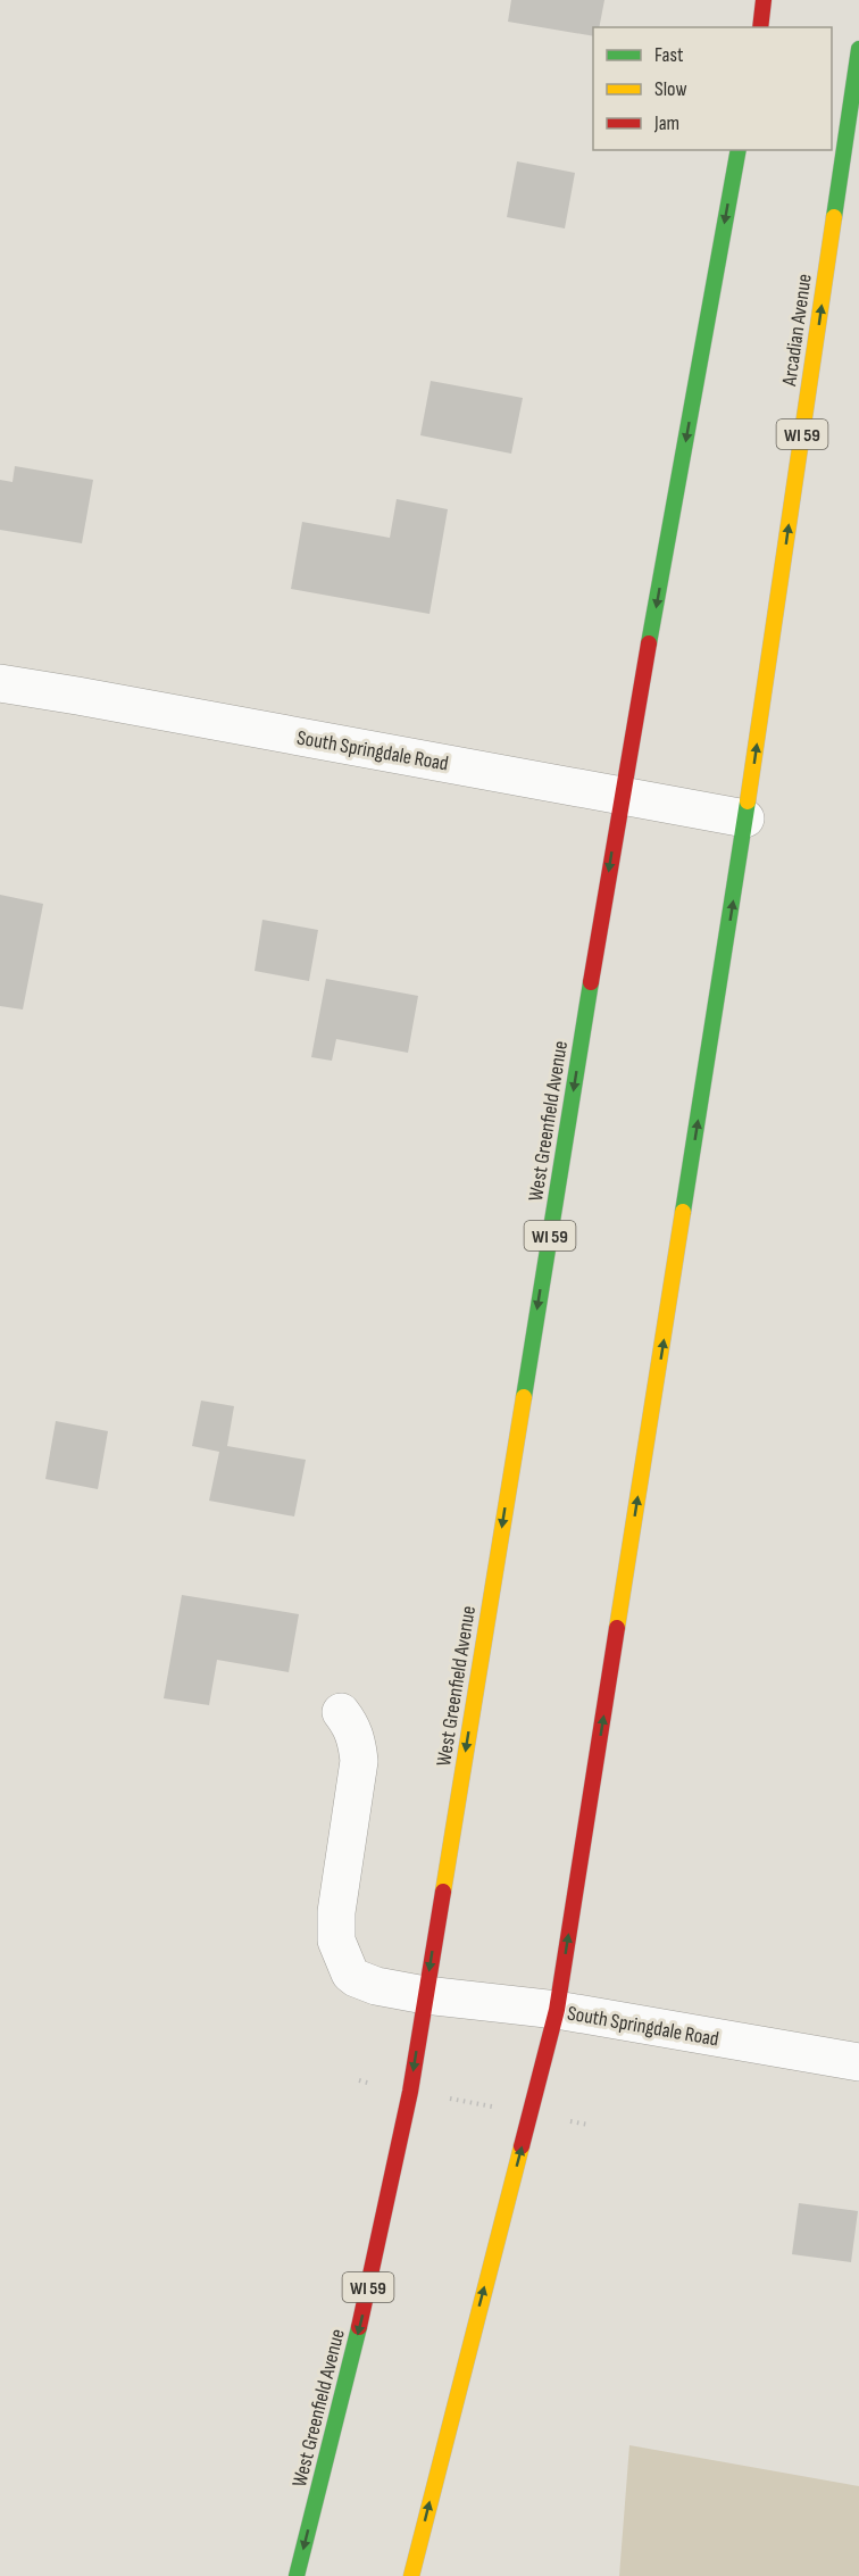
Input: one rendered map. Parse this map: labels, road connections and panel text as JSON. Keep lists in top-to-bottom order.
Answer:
{
  "streets": {
    "main road": ["Arcadian Avenue", "WI 59", "West Greenfield Avenue"],
    "street": ["South Springdale Road"]
  },
  "crossings": [
    ["Arcadian Avenue", "WI 59"],
    ["Arcadian Avenue", "South Springdale Road"],
    ["WI 59", "South Springdale Road"],
    ["WI 59", "West Greenfield Avenue"],
    ["South Springdale Road", "West Greenfield Avenue"]
  ],
  "legend": ["Fast", "Slow", "Jam"]
}
